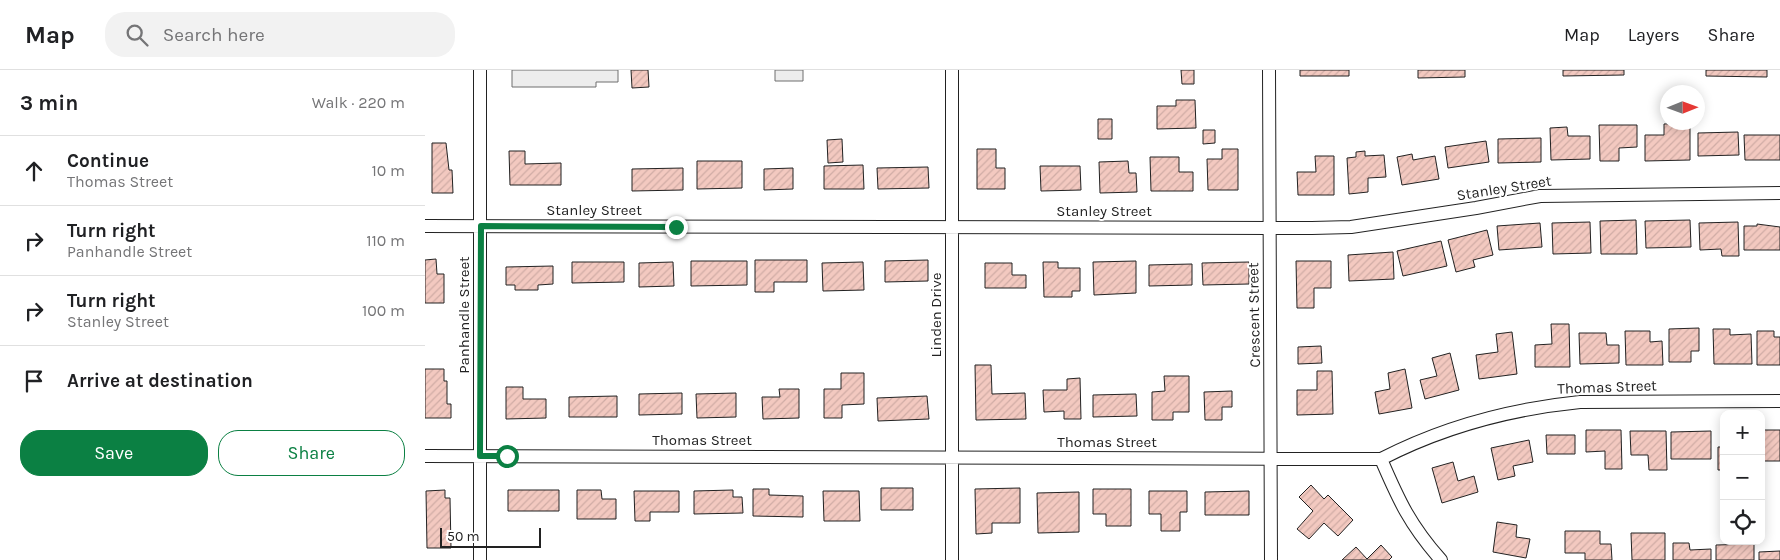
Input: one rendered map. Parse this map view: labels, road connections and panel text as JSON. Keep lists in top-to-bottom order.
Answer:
{
  "streets": {
    "street": [
      "Stanley Street",
      "Panhandle Street",
      "Linden Drive",
      "Crescent Street",
      "Thomas Street"
    ]
  },
  "crossings": [
    ["Stanley Street", "Panhandle Street"],
    ["Stanley Street", "Linden Drive"],
    ["Stanley Street", "Crescent Street"],
    ["Panhandle Street", "Thomas Street"],
    ["Linden Drive", "Thomas Street"],
    ["Crescent Street", "Thomas Street"]
  ],
  "scale_bar": "50 m",
  "north": "right",
  "page": {
    "header": "Map",
    "search": "Search here",
    "nav": ["Map", "Layers", "Share"],
    "heading": ["3 min", "Walk · 220 m"],
    "list": [
      ["Continue", "Thomas Street", "10 m"],
      ["Turn right", "Panhandle Street", "110 m"],
      ["Turn right", "Stanley Street", "100 m"],
      "Arrive at destination"
    ],
    "map_buttons": ["+", "−"],
    "buttons": ["Save", "Share"],
    "scale": "50 m"
  }
}
